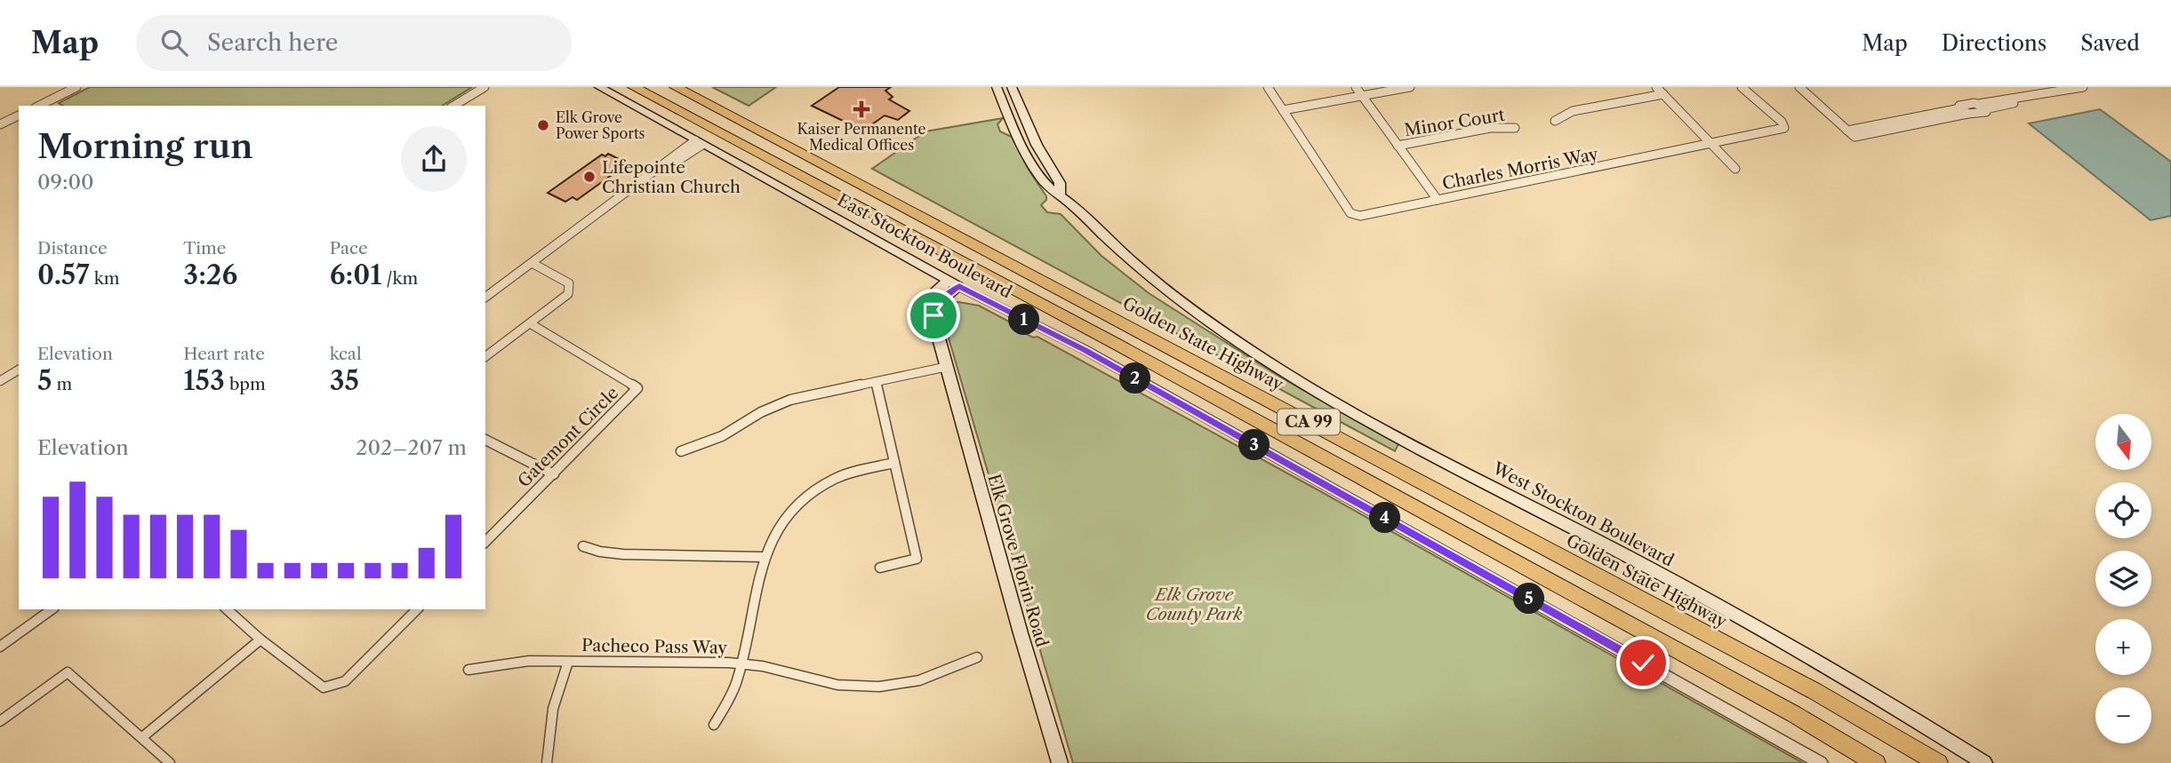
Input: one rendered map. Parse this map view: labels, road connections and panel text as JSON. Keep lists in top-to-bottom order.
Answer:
{
  "streets": {
    "highway": ["Golden State Highway", "CA 99"],
    "main road": ["East Stockton Boulevard", "West Stockton Boulevard", "Elk Grove Florin Road"],
    "street": [
      "Minor Court",
      "Charles Morris Way",
      "Gatemont Circle",
      "Pacheco Pass Way"
    ]
  },
  "crossings": [
    ["East Stockton Boulevard", "Elk Grove Florin Road"]
  ],
  "parks": ["Elk Grove County Park"],
  "places": {
    "health": ["Kaiser Permanente Medical Offices"],
    "other": ["Elk Grove Power Sports", "Lifepointe Christian Church"]
  },
  "north": "bottom",
  "page": {
    "header": "Map",
    "search": "Search here",
    "nav": ["Map", "Directions", "Saved"],
    "heading": ["Morning run", "09:00"],
    "stats": [
      ["Distance", "0.57 km"],
      ["Time", "3:26"],
      ["Pace", "6:01 /km"],
      ["Elevation", "5 m"],
      ["Heart rate", "153 bpm"],
      ["kcal", "35"]
    ],
    "pins": [
      "1",
      "2",
      "3",
      "4",
      "5"
    ],
    "map_buttons": ["+", "−"],
    "chart": ["Elevation", "202–207 m"]
  }
}
